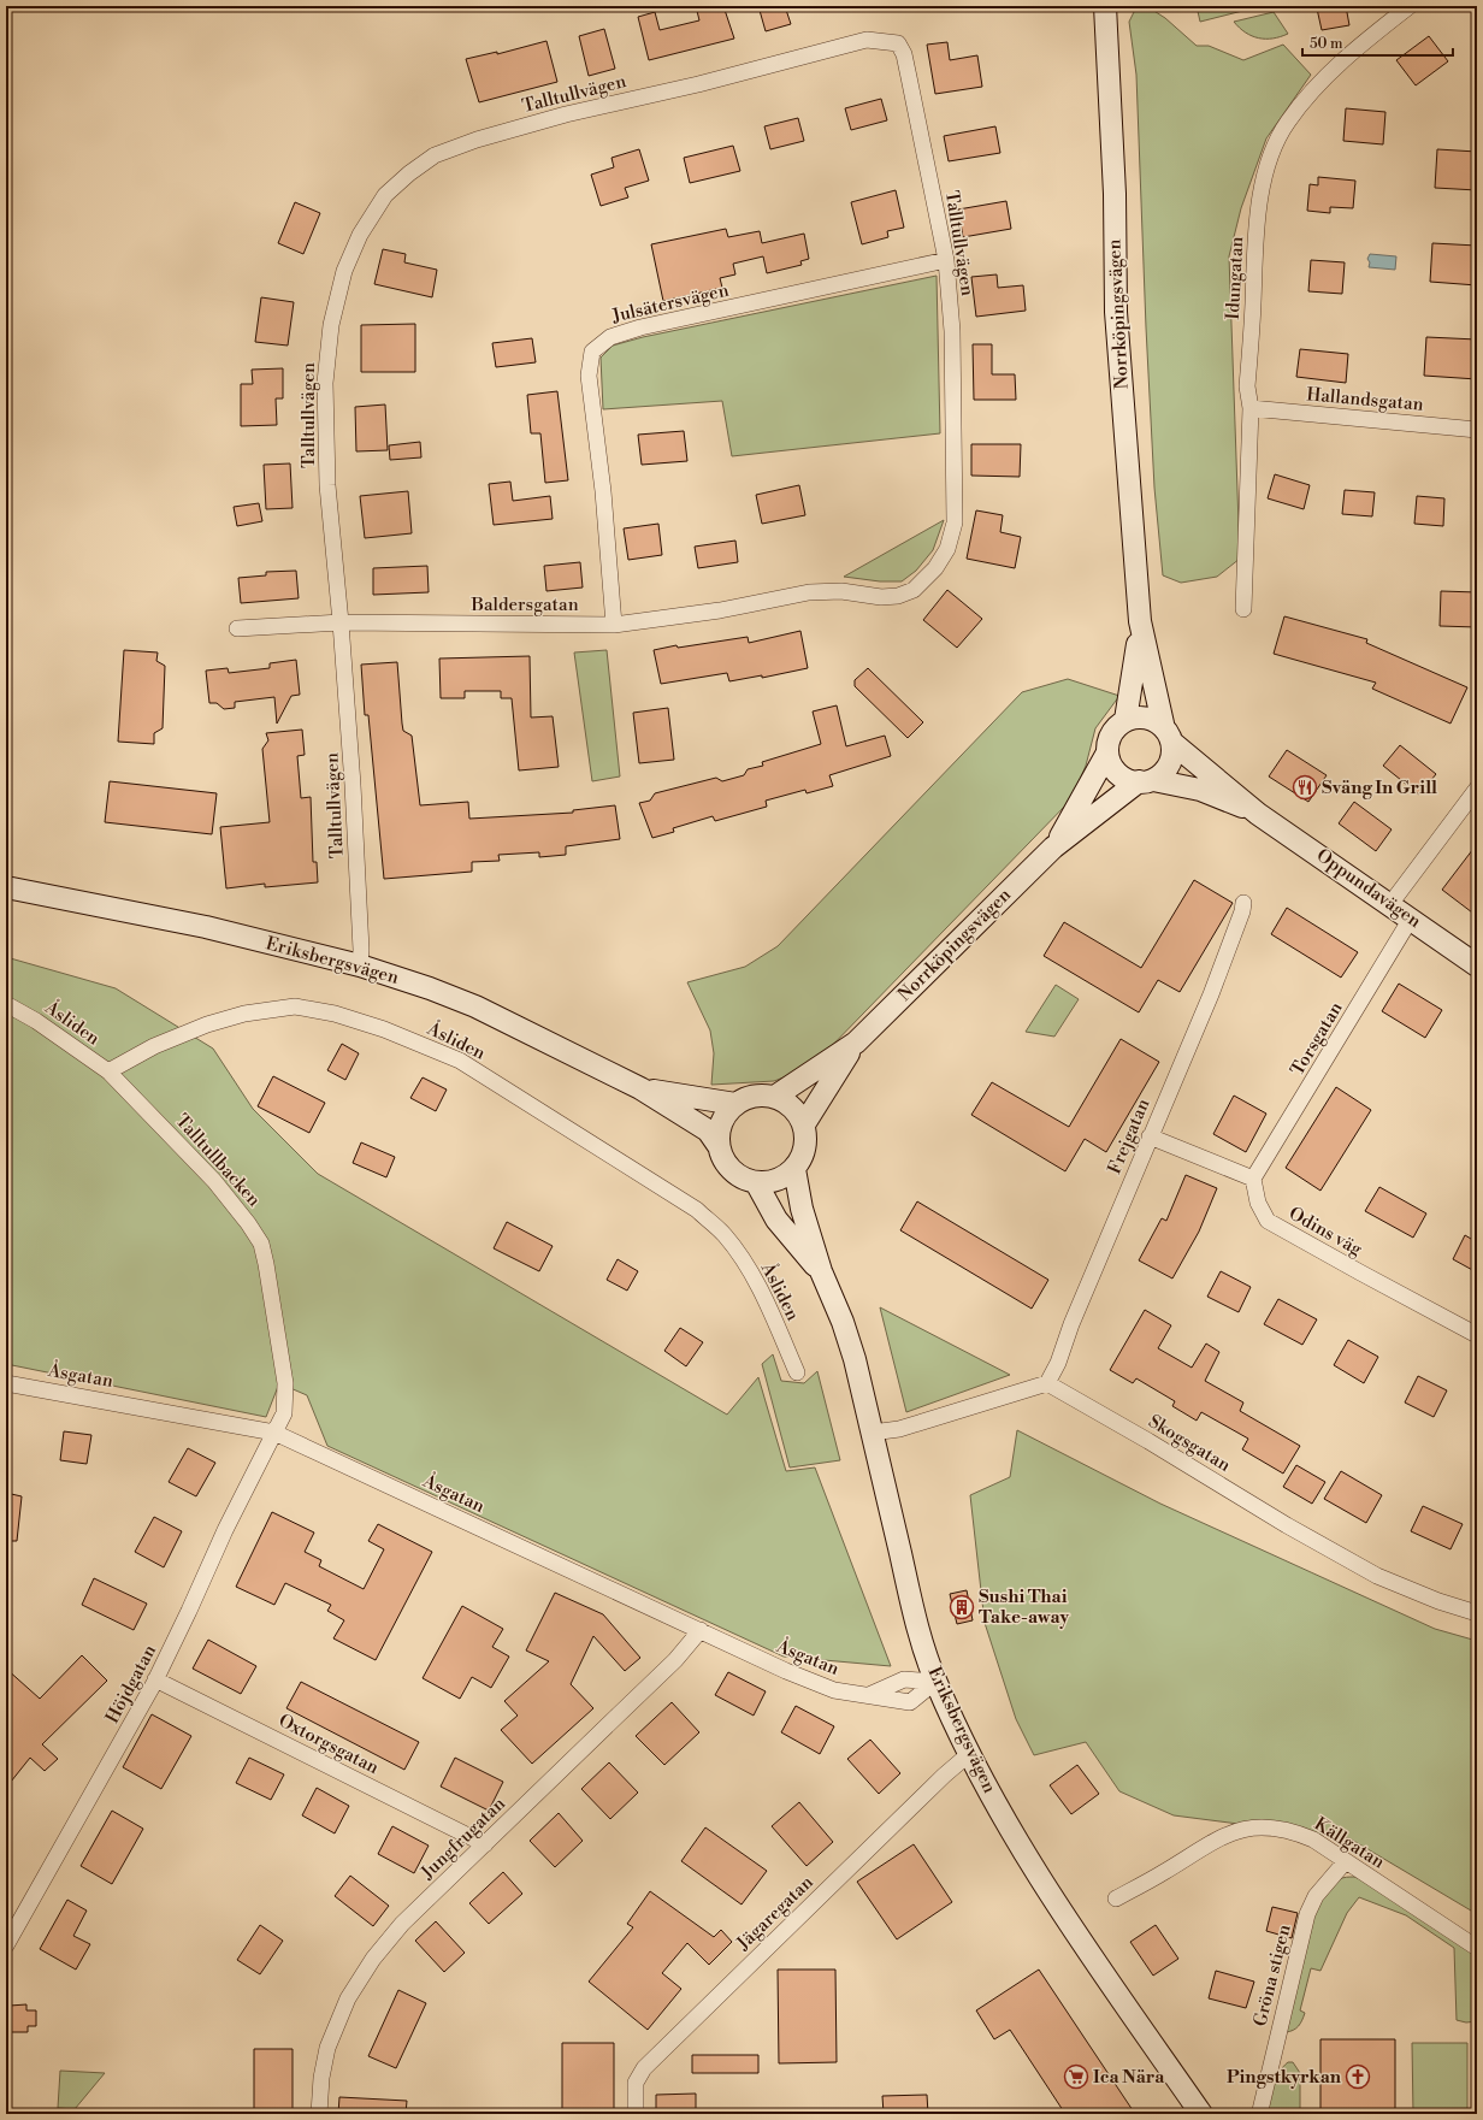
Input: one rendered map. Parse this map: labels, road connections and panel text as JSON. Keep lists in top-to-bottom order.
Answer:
{
  "streets": {
    "main road": ["Norrköpingsvägen", "Oppundavägen", "Eriksbergsvägen"],
    "street": [
      "Talltullvägen",
      "Idungatan",
      "Julsätersvägen",
      "Hallandsgatan",
      "Baldersgatan",
      "Åsliden",
      "Torsgatan",
      "Frejgatan",
      "Talltullbacken",
      "Odins väg",
      "Åsgatan",
      "Skogsgatan",
      "Höjdgatan",
      "Oxtorgsgatan",
      "Jungfrugatan",
      "Källgatan",
      "Jägaregatan",
      "Gröna stigen"
    ]
  },
  "crossings": [
    ["Talltullvägen", "Julsätersvägen"],
    ["Talltullvägen", "Baldersgatan"],
    ["Talltullvägen", "Eriksbergsvägen"],
    ["Idungatan", "Hallandsgatan"],
    ["Julsätersvägen", "Baldersgatan"],
    ["Norrköpingsvägen", "Oppundavägen"],
    ["Norrköpingsvägen", "Eriksbergsvägen"],
    ["Oppundavägen", "Torsgatan"],
    ["Eriksbergsvägen", "Åsgatan"],
    ["Eriksbergsvägen", "Jägaregatan"],
    ["Åsliden", "Talltullbacken"],
    ["Torsgatan", "Odins väg"],
    ["Frejgatan", "Skogsgatan"],
    ["Talltullbacken", "Åsgatan"],
    ["Talltullbacken", "Höjdgatan"],
    ["Åsgatan", "Höjdgatan"],
    ["Åsgatan", "Jungfrugatan"],
    ["Höjdgatan", "Oxtorgsgatan"],
    ["Oxtorgsgatan", "Jungfrugatan"],
    ["Källgatan", "Gröna stigen"]
  ],
  "places": {
    "restaurant": ["Sväng In Grill"],
    "building": ["Sushi Thai Take-away"],
    "supermarket": ["Ica Nära"],
    "church": ["Pingstkyrkan"]
  },
  "scale_bar": "50 m"
}
